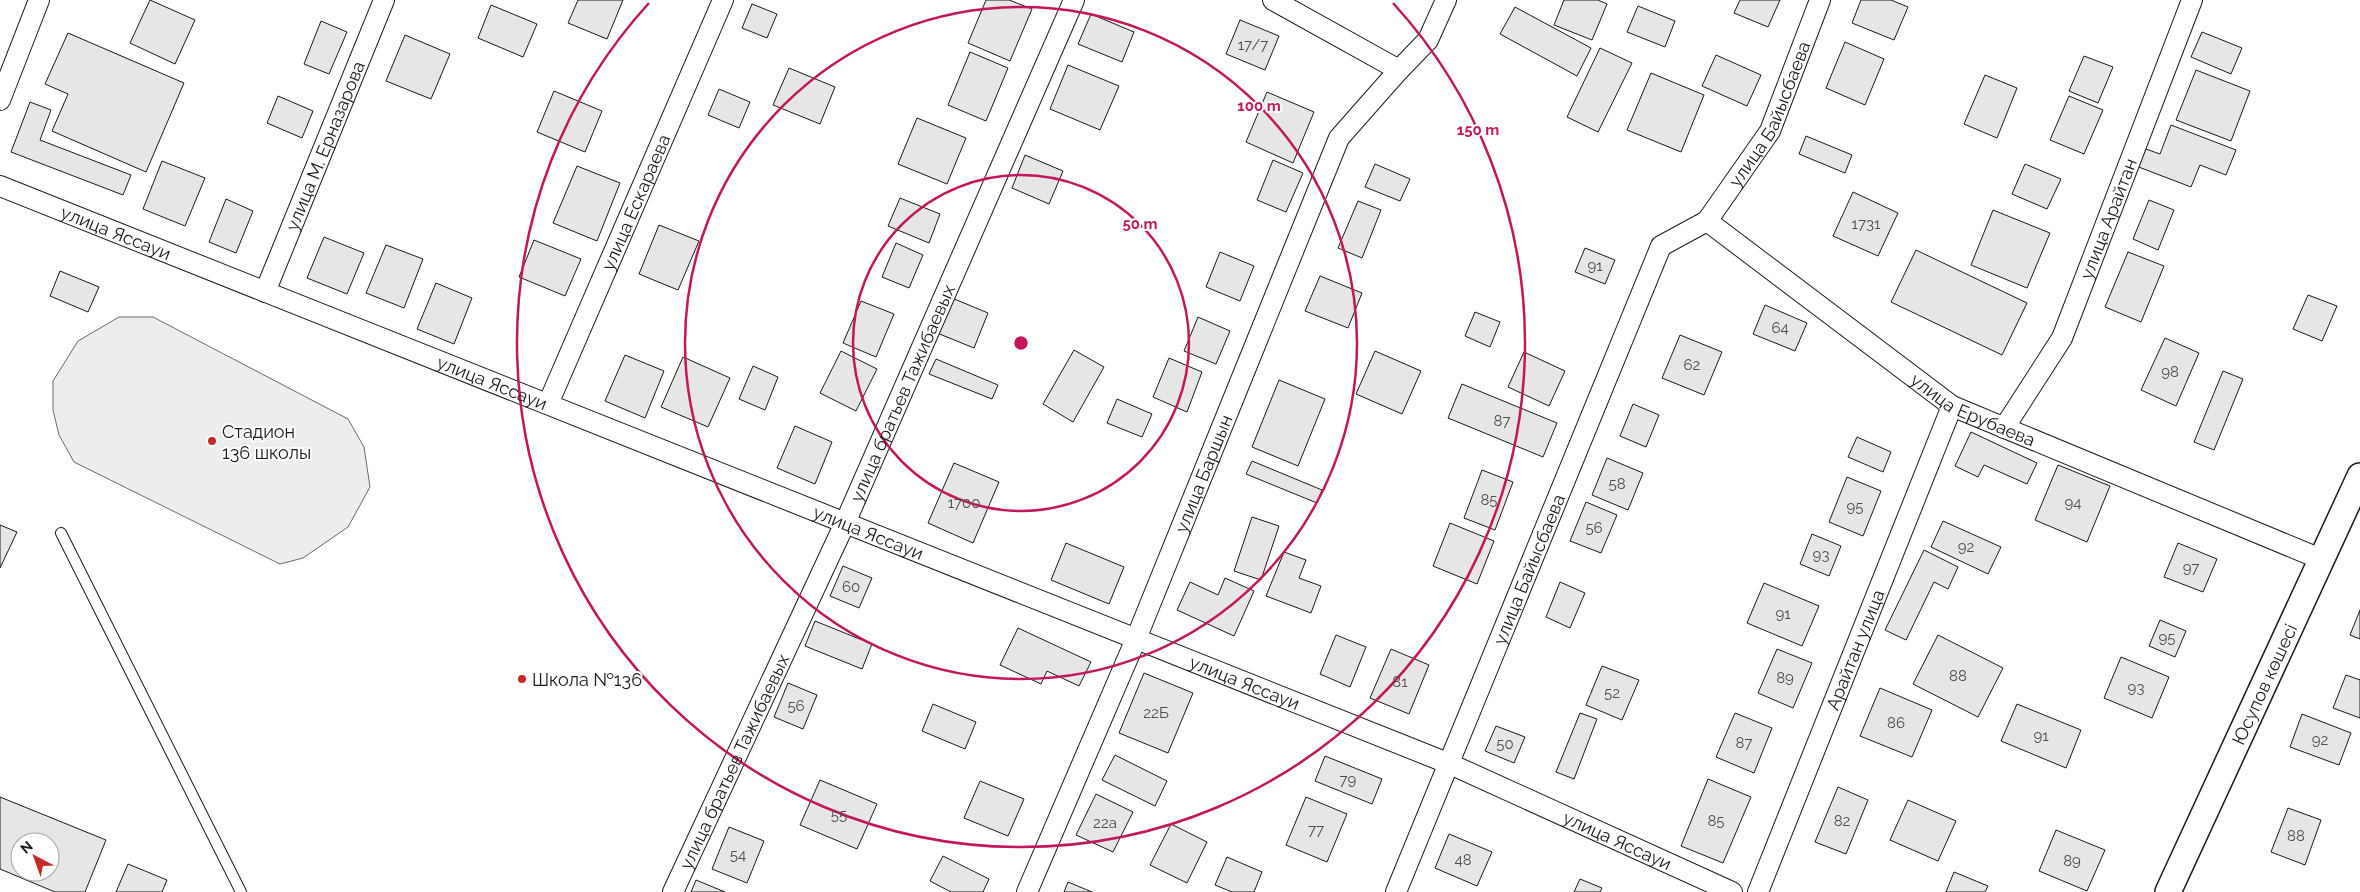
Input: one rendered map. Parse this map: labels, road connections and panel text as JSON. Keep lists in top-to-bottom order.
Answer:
{
  "streets": {
    "street": [
      "улица Байысбаева",
      "улица М. Ерназарова",
      "улица Ескараева",
      "улица Арайтан",
      "улица Яссауи",
      "улица братьев Тажибаевых",
      "улица Ерубаева",
      "улица Баршын",
      "Арайтан улица",
      "Юсупов көшесі"
    ]
  },
  "crossings": [
    ["улица Байысбаева", "улица Яссауи"],
    ["улица Байысбаева", "улица Ерубаева"],
    ["улица М. Ерназарова", "улица Яссауи"],
    ["улица Ескараева", "улица Яссауи"],
    ["улица Арайтан", "улица Ерубаева"],
    ["улица Яссауи", "улица братьев Тажибаевых"],
    ["улица Яссауи", "улица Баршын"],
    ["улица Ерубаева", "Арайтан улица"],
    ["улица Ерубаева", "Юсупов көшесі"]
  ],
  "places": ["Стадион 136 школы", "Школа №136"],
  "house_numbers": [
    "17/7",
    "1731",
    "91",
    "64",
    "62",
    "98",
    "87",
    "58",
    "85",
    "1700",
    "94",
    "95",
    "56",
    "92",
    "93",
    "97",
    "60",
    "91",
    "95",
    "88",
    "89",
    "81",
    "93",
    "52",
    "56",
    "22Б",
    "86",
    "91",
    "92",
    "87",
    "50",
    "79",
    "55",
    "85",
    "82",
    "22а",
    "77",
    "88",
    "54",
    "48",
    "89"
  ],
  "north": "top left",
  "rings": ["100 m", "150 m", "50 m"]
}
